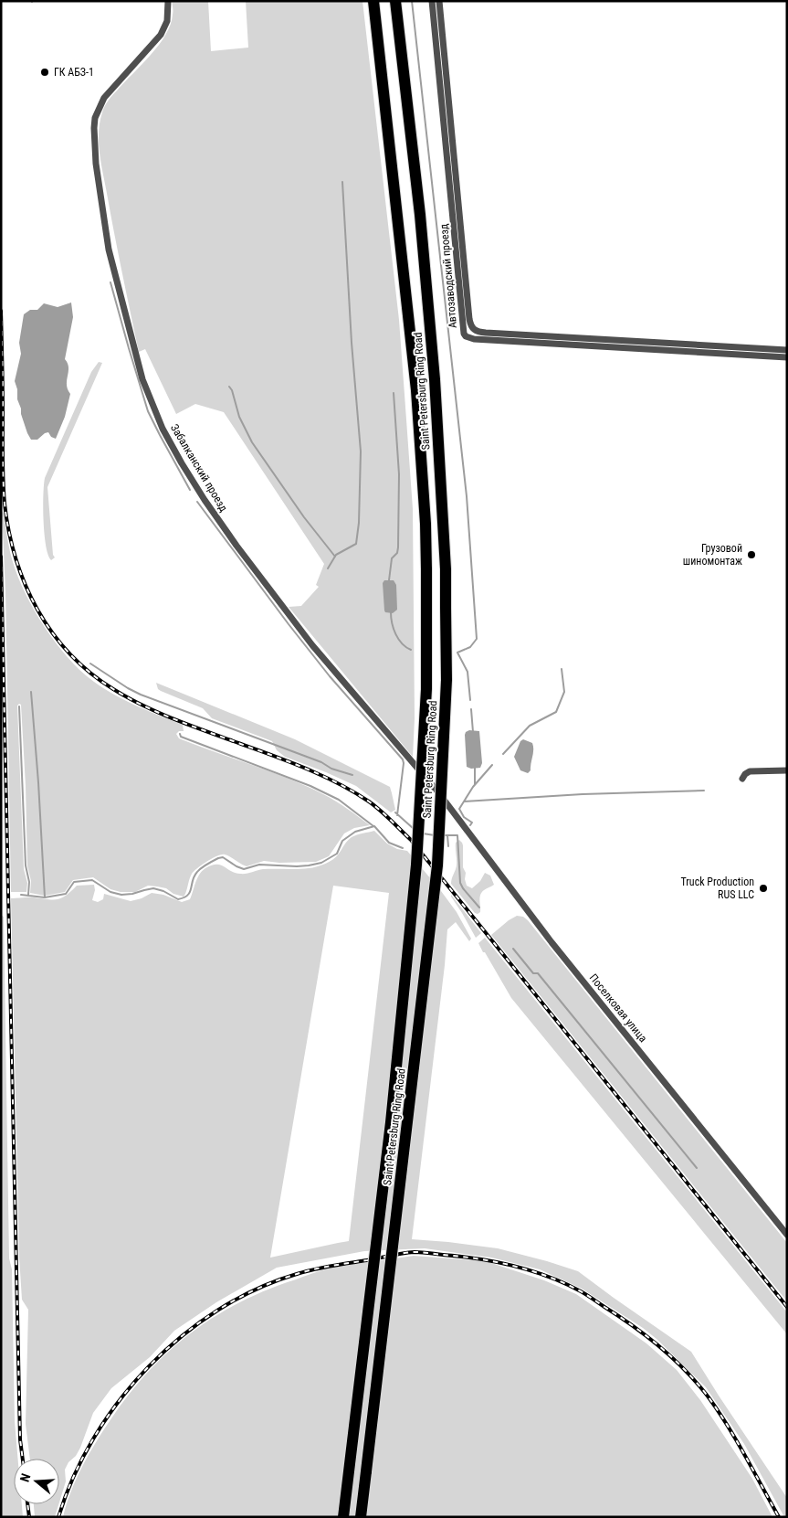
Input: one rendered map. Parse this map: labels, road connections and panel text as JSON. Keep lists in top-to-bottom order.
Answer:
{
  "streets": {
    "highway": ["Saint Petersburg Ring Road"],
    "street": ["Автозаводский проезд", "Забалканский проезд", "Поселковая улица"]
  },
  "crossings": [
    ["Забалканский проезд", "Поселковая улица"]
  ],
  "places": ["ГК АБЗ-1", "Грузовой шиномонтаж", "Truck Production RUS LLC"],
  "north": "left"
}
